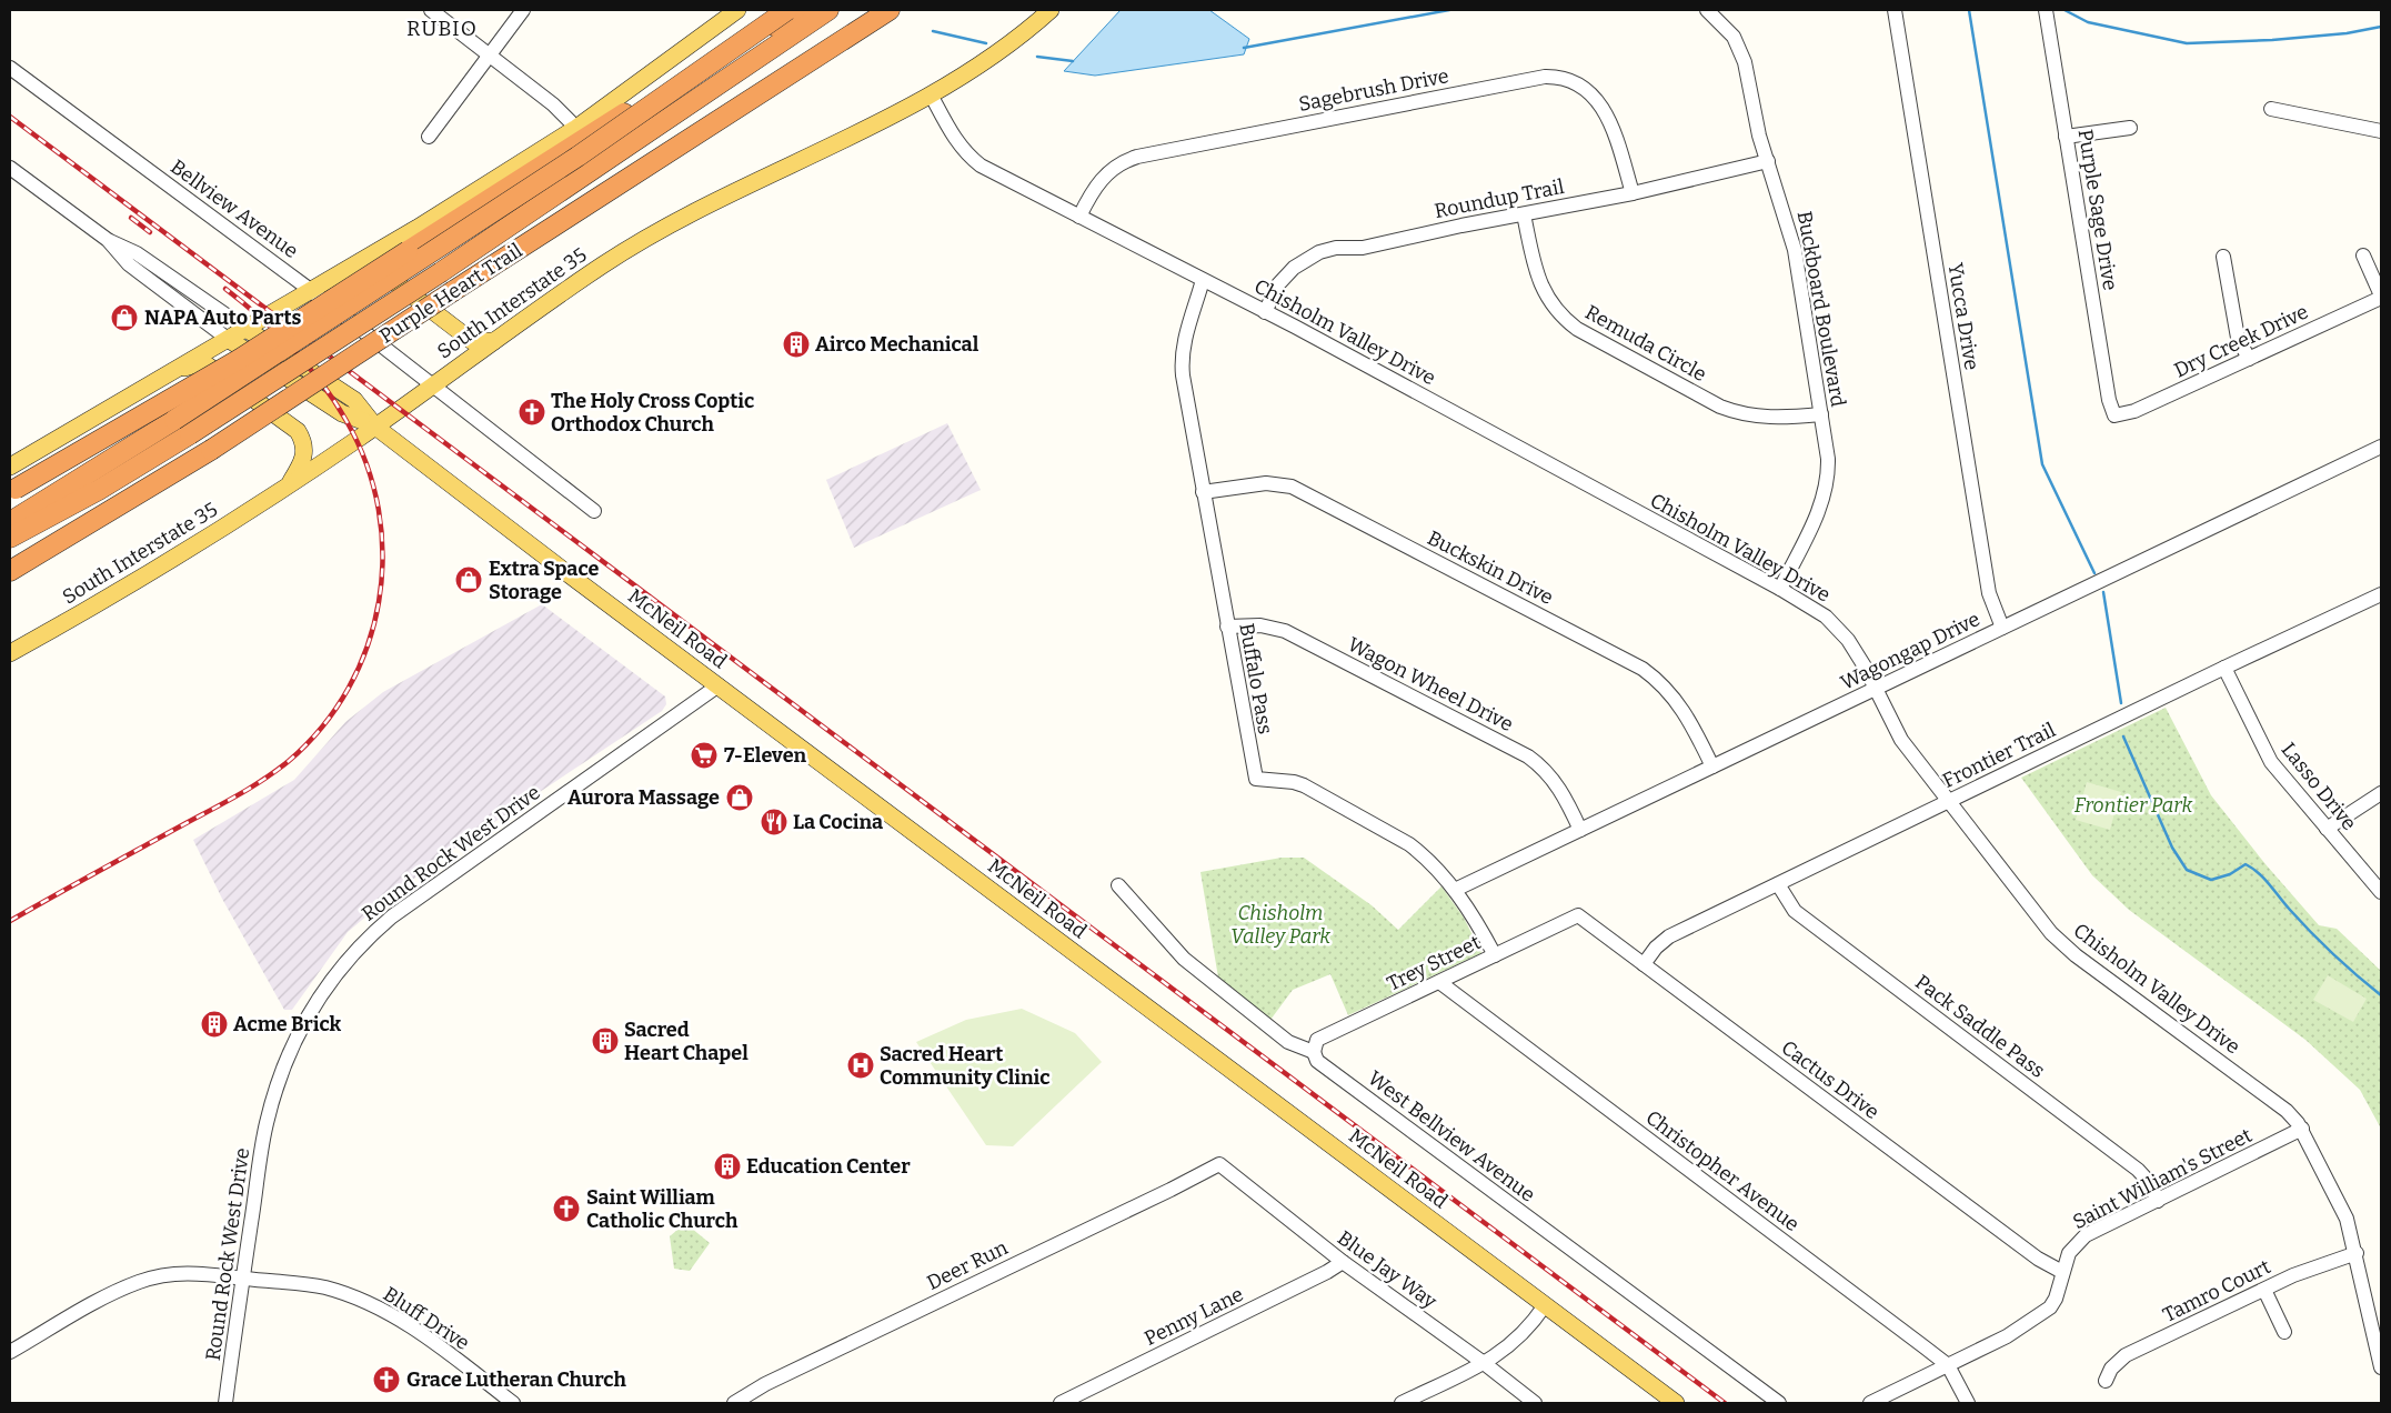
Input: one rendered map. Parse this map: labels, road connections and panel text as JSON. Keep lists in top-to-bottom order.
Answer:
{
  "streets": {
    "highway": ["Purple Heart Trail"],
    "main road": ["South Interstate 35", "McNeil Road"],
    "street": [
      "Sagebrush Drive",
      "Roundup Trail",
      "Bellview Avenue",
      "Purple Sage Drive",
      "Buckboard Boulevard",
      "Yucca Drive",
      "Chisholm Valley Drive",
      "Dry Creek Drive",
      "Remuda Circle",
      "Buckskin Drive",
      "Wagongap Drive",
      "Buffalo Pass",
      "Wagon Wheel Drive",
      "Frontier Trail",
      "Lasso Drive",
      "Round Rock West Drive",
      "Trey Street",
      "Pack Saddle Pass",
      "Cactus Drive",
      "West Bellview Avenue",
      "Christopher Avenue",
      "Saint William's Street",
      "Deer Run",
      "Blue Jay Way",
      "Tamro Court",
      "Penny Lane",
      "Bluff Drive"
    ]
  },
  "crossings": [
    ["Sagebrush Drive", "Roundup Trail"],
    ["Sagebrush Drive", "Chisholm Valley Drive"],
    ["Roundup Trail", "Buckboard Boulevard"],
    ["Roundup Trail", "Chisholm Valley Drive"],
    ["Roundup Trail", "Remuda Circle"],
    ["Bellview Avenue", "South Interstate 35"],
    ["Purple Sage Drive", "Dry Creek Drive"],
    ["South Interstate 35", "Chisholm Valley Drive"],
    ["South Interstate 35", "McNeil Road"],
    ["Buckboard Boulevard", "Chisholm Valley Drive"],
    ["Buckboard Boulevard", "Remuda Circle"],
    ["Yucca Drive", "Wagongap Drive"],
    ["Chisholm Valley Drive", "Wagongap Drive"],
    ["Chisholm Valley Drive", "Buffalo Pass"],
    ["Chisholm Valley Drive", "Frontier Trail"],
    ["Chisholm Valley Drive", "Saint William's Street"],
    ["Chisholm Valley Drive", "Tamro Court"],
    ["Buckskin Drive", "Wagongap Drive"],
    ["Buckskin Drive", "Buffalo Pass"],
    ["McNeil Road", "Round Rock West Drive"],
    ["Wagongap Drive", "Buffalo Pass"],
    ["Wagongap Drive", "Wagon Wheel Drive"],
    ["Buffalo Pass", "Wagon Wheel Drive"],
    ["Buffalo Pass", "Trey Street"],
    ["Frontier Trail", "Lasso Drive"],
    ["Frontier Trail", "Pack Saddle Pass"],
    ["Frontier Trail", "Cactus Drive"],
    ["Round Rock West Drive", "Bluff Drive"],
    ["Trey Street", "Cactus Drive"],
    ["Trey Street", "West Bellview Avenue"],
    ["Trey Street", "Christopher Avenue"],
    ["Pack Saddle Pass", "Saint William's Street"],
    ["Cactus Drive", "Saint William's Street"],
    ["Christopher Avenue", "Saint William's Street"],
    ["Deer Run", "Blue Jay Way"],
    ["Blue Jay Way", "Penny Lane"]
  ],
  "districts": ["RUBIO"],
  "parks": ["Frontier Park", "Chisholm Valley Park"],
  "places": {
    "shop": ["NAPA Auto Parts", "Extra Space Storage", "Aurora Massage"],
    "building": [
      "Airco Mechanical",
      "Acme Brick",
      "Sacred Heart Chapel",
      "Education Center"
    ],
    "church": ["The Holy Cross Coptic Orthodox Church", "Saint William Catholic Church", "Grace Lutheran Church"],
    "supermarket": ["7-Eleven"],
    "restaurant": ["La Cocina"],
    "hospital": ["Sacred Heart Community Clinic"]
  }
}
